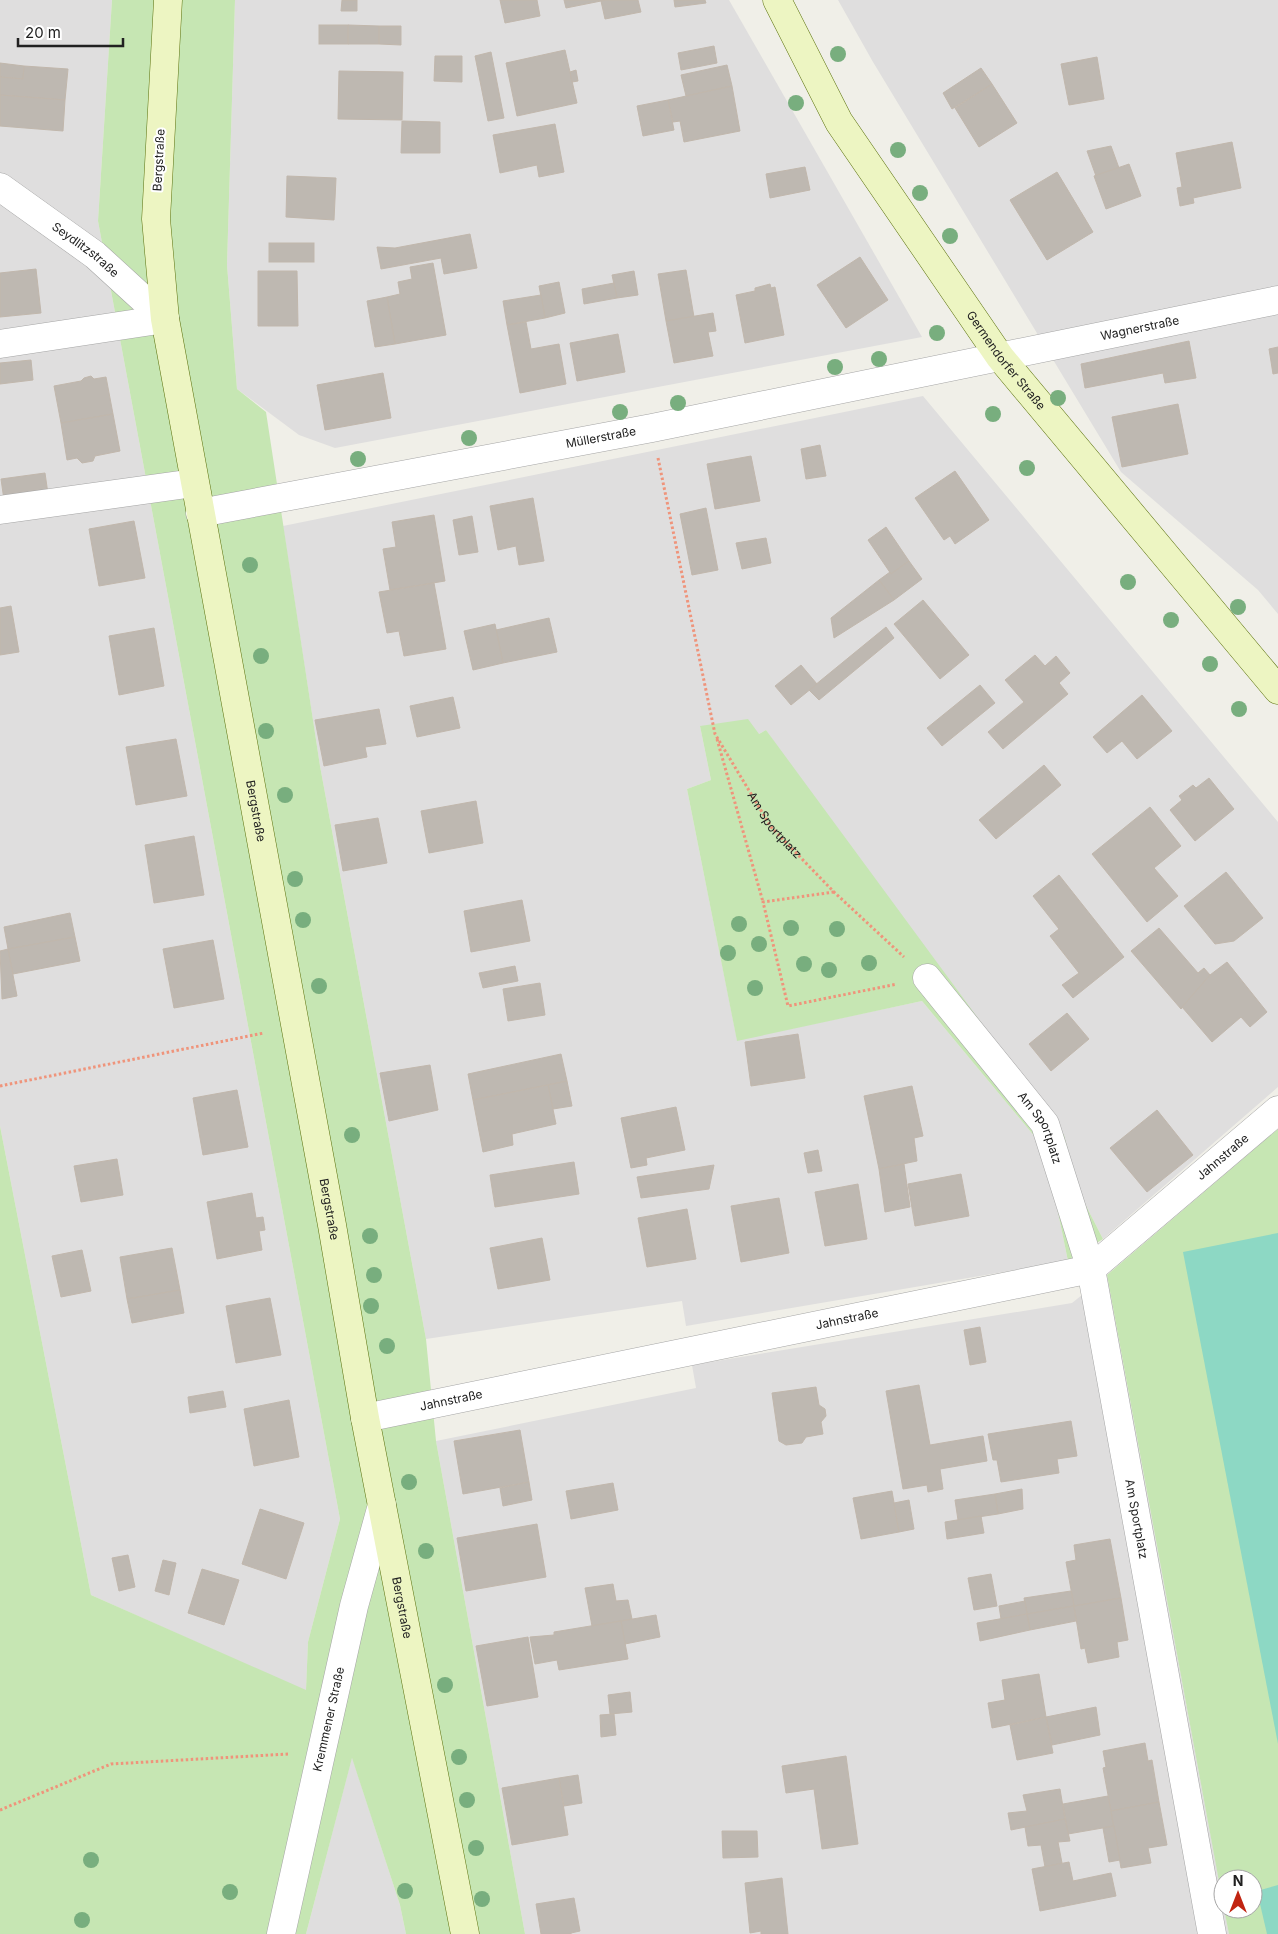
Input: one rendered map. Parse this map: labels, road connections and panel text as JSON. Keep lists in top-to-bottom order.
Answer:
{
  "streets": {
    "street": [
      "Bergstraße",
      "Seydlitzstraße",
      "Wagnerstraße",
      "Germendorfer Straße",
      "Müllerstraße",
      "Am Sportplatz",
      "Jahnstraße",
      "Kremmener Straße"
    ]
  },
  "crossings": [
    ["Bergstraße", "Seydlitzstraße"],
    ["Bergstraße", "Müllerstraße"],
    ["Bergstraße", "Jahnstraße"],
    ["Bergstraße", "Kremmener Straße"],
    ["Wagnerstraße", "Germendorfer Straße"],
    ["Wagnerstraße", "Müllerstraße"],
    ["Germendorfer Straße", "Müllerstraße"],
    ["Müllerstraße", "Am Sportplatz"],
    ["Am Sportplatz", "Jahnstraße"]
  ],
  "scale_bar": "20 m",
  "north": "top"
}
